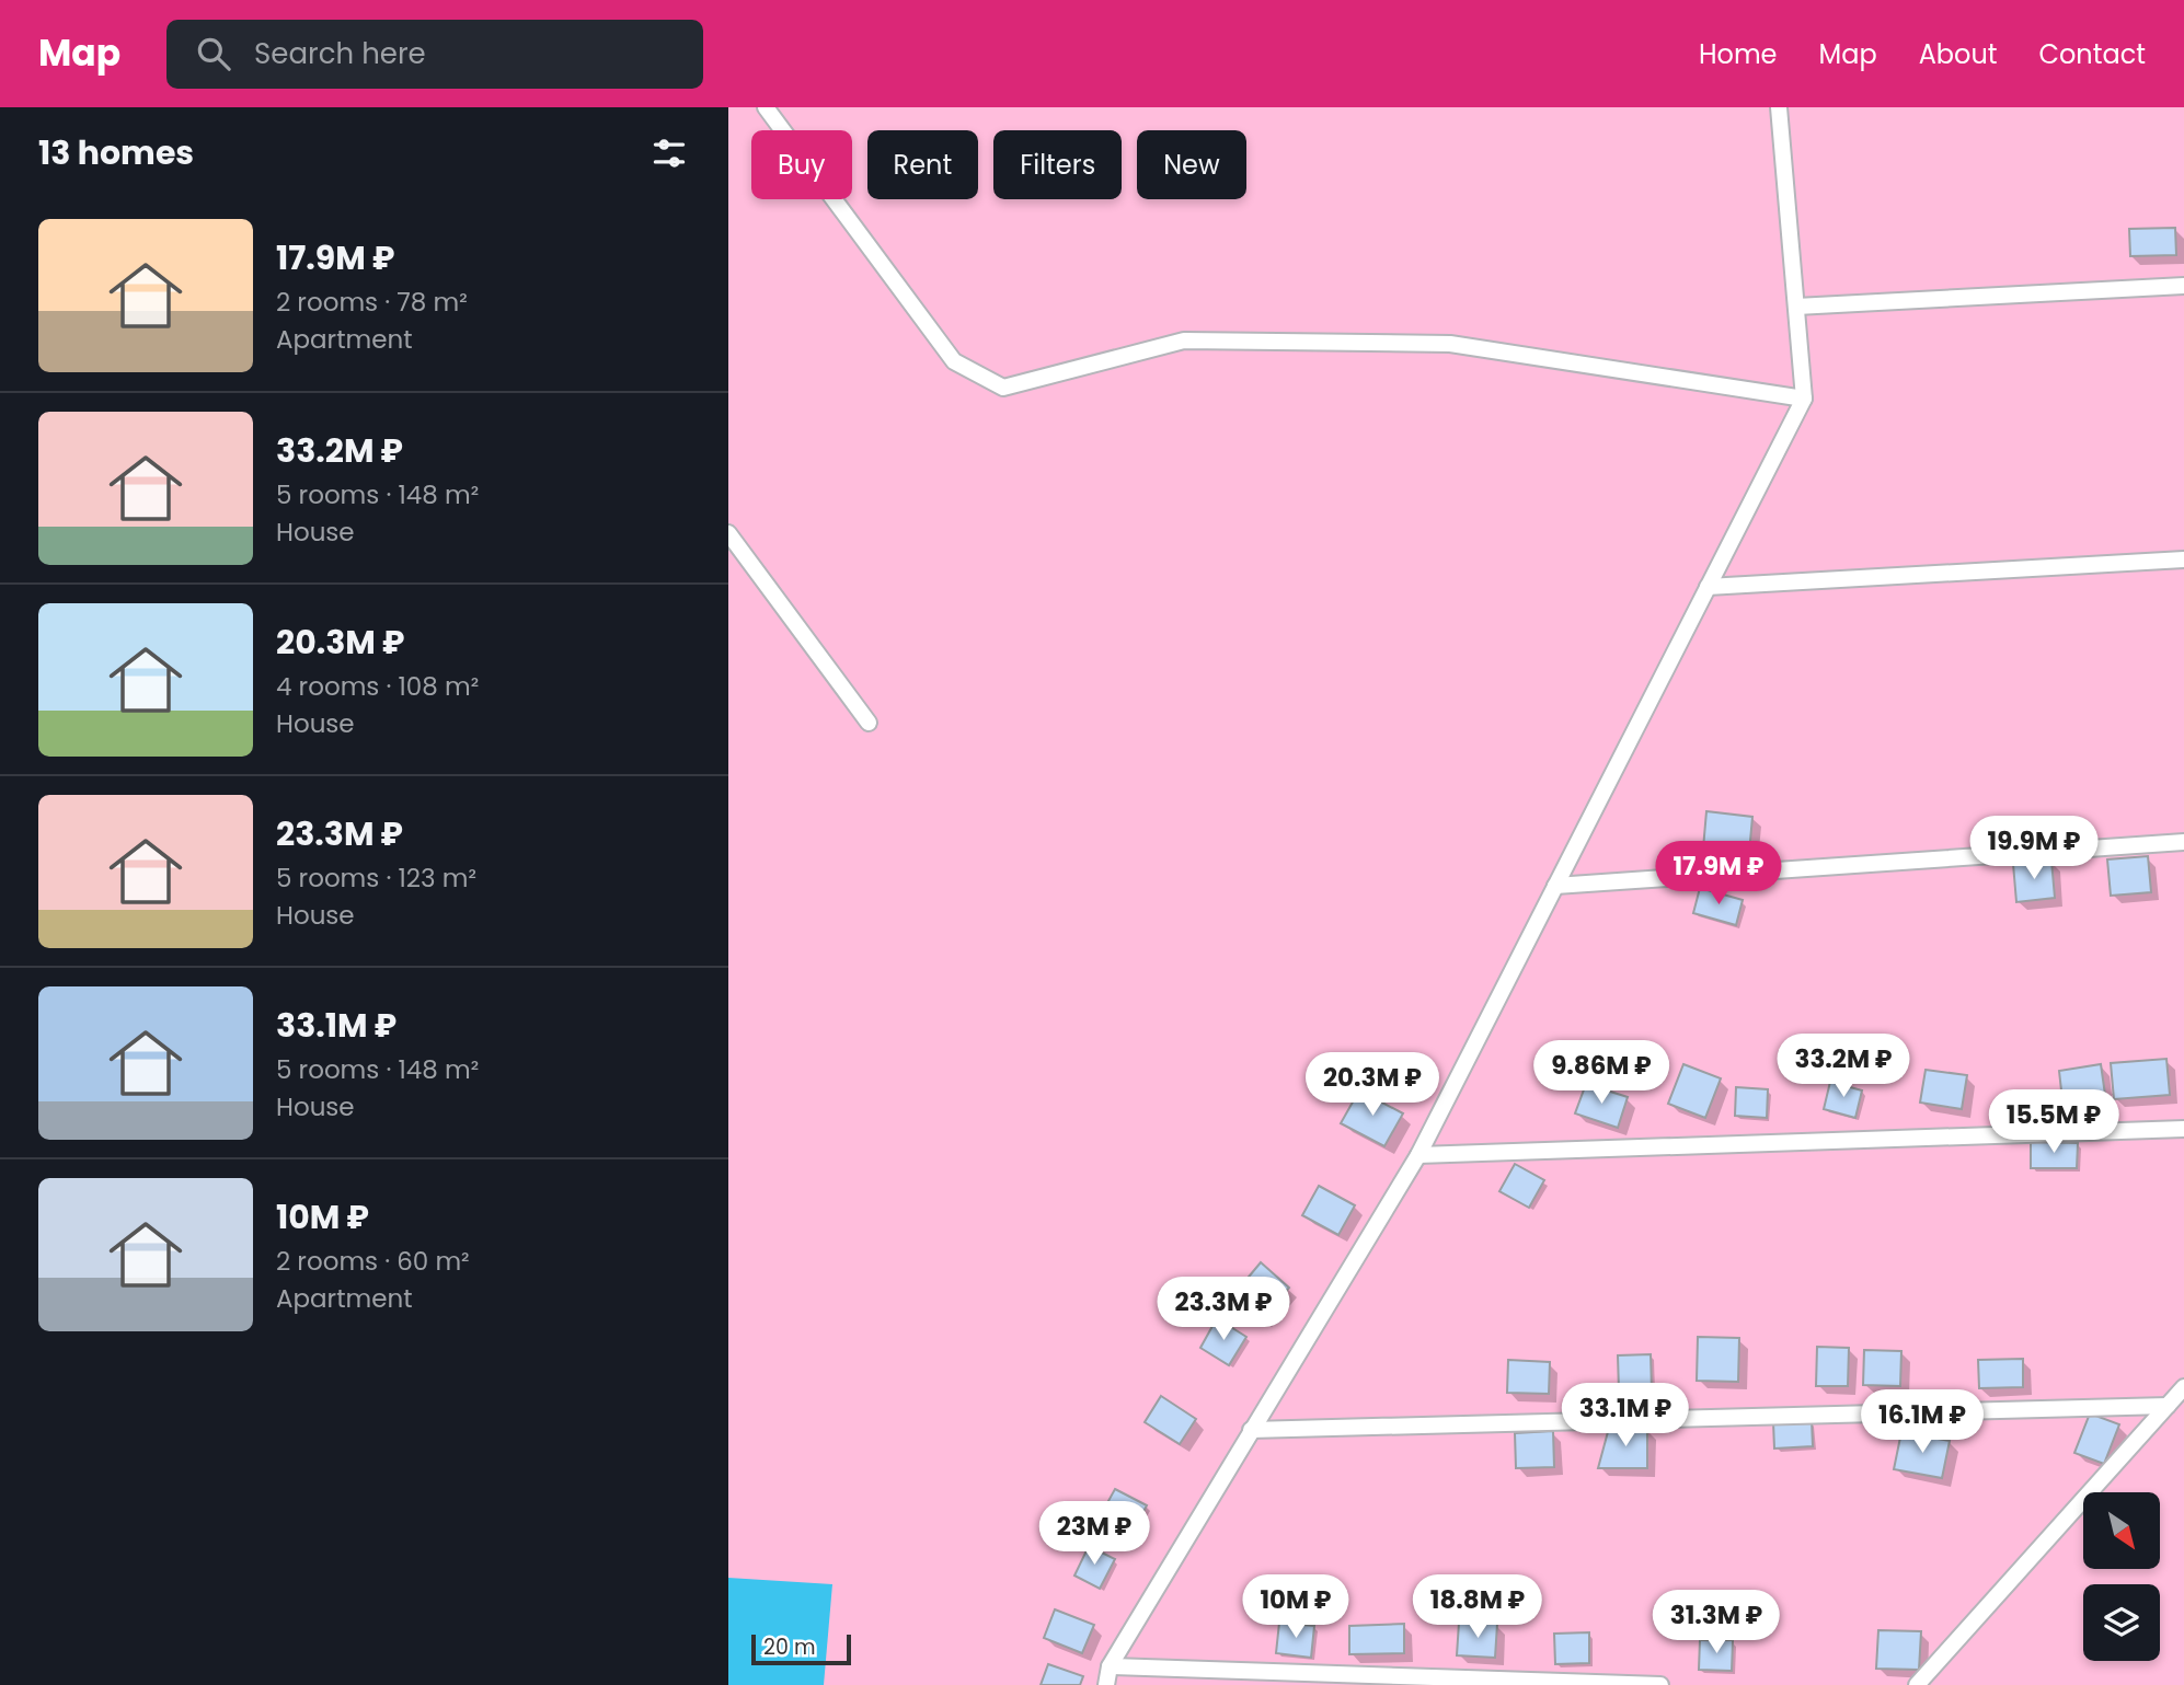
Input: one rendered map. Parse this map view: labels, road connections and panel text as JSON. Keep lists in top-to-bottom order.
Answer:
{
  "scale_bar": "20 m",
  "north": "bottom right",
  "page": {
    "header": "Map",
    "search": "Search here",
    "nav": [
      "Home",
      "Map",
      "About",
      "Contact"
    ],
    "heading": "13 homes",
    "chip": [
      "Buy",
      "Rent",
      "Filters",
      "New"
    ],
    "list": [
      {
        "name": "17.9M ₽",
        "note": "2 rooms · 78 m² · Apartment"
      },
      {
        "name": "33.2M ₽",
        "note": "5 rooms · 148 m² · House"
      },
      {
        "name": "20.3M ₽",
        "note": "4 rooms · 108 m² · House"
      },
      {
        "name": "23.3M ₽",
        "note": "5 rooms · 123 m² · House"
      },
      {
        "name": "33.1M ₽",
        "note": "5 rooms · 148 m² · House"
      },
      {
        "name": "10M ₽",
        "note": "2 rooms · 60 m² · Apartment"
      }
    ],
    "price": [
      "19.9M ₽",
      "17.9M ₽",
      "33.2M ₽",
      "9.86M ₽",
      "20.3M ₽",
      "15.5M ₽",
      "23.3M ₽",
      "33.1M ₽",
      "16.1M ₽",
      "23M ₽",
      "10M ₽",
      "18.8M ₽",
      "31.3M ₽"
    ],
    "scale": "20 m"
  }
}
